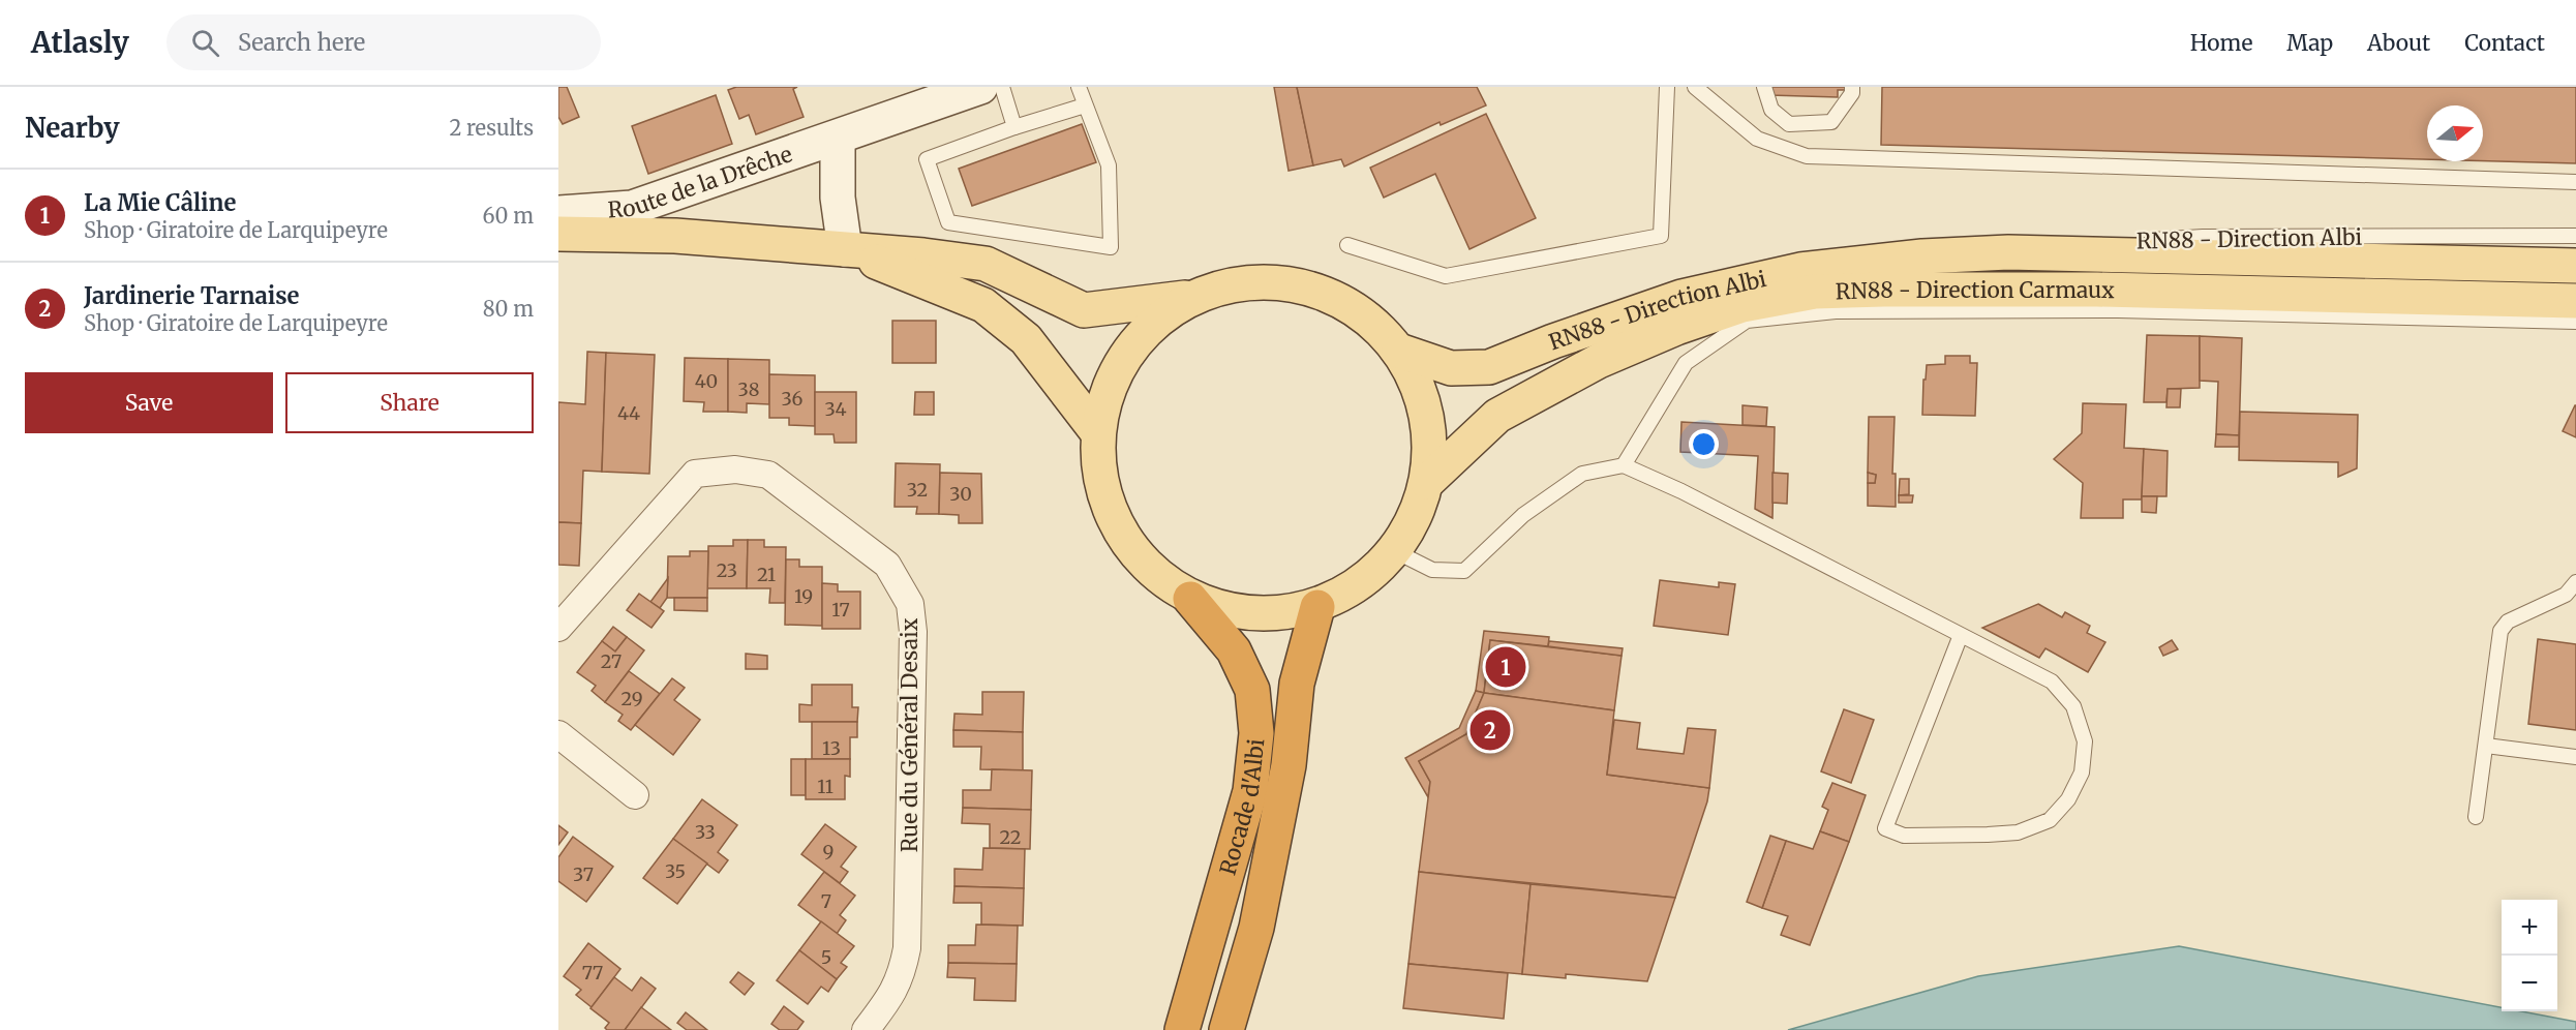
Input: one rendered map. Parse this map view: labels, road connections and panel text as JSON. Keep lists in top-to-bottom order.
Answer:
{
  "streets": {
    "highway": ["Rocade d'Albi"],
    "main road": ["RN88 - Direction Albi", "RN88 - Direction Carmaux"],
    "street": ["Route de la Drêche", "Rue du Général Desaix"]
  },
  "house_numbers": [
    "40",
    "38",
    "36",
    "34",
    "44",
    "32",
    "30",
    "23",
    "21",
    "19",
    "17",
    "27",
    "29",
    "13",
    "11",
    "33",
    "22",
    "9",
    "35",
    "37",
    "7",
    "5",
    "77"
  ],
  "north": "right",
  "page": {
    "header": "Atlasly",
    "search": "Search here",
    "nav": [
      "Home",
      "Map",
      "About",
      "Contact"
    ],
    "heading": ["Nearby", "2 results"],
    "list": [
      {
        "mark": "1",
        "name": "La Mie Câline",
        "note": "Shop · Giratoire de Larquipeyre",
        "value": "60 m"
      },
      {
        "mark": "2",
        "name": "Jardinerie Tarnaise",
        "note": "Shop · Giratoire de Larquipeyre",
        "value": "80 m"
      }
    ],
    "buttons": ["Save", "Share"],
    "pins": ["1", "2"],
    "map_buttons": ["+", "−"]
  }
}
